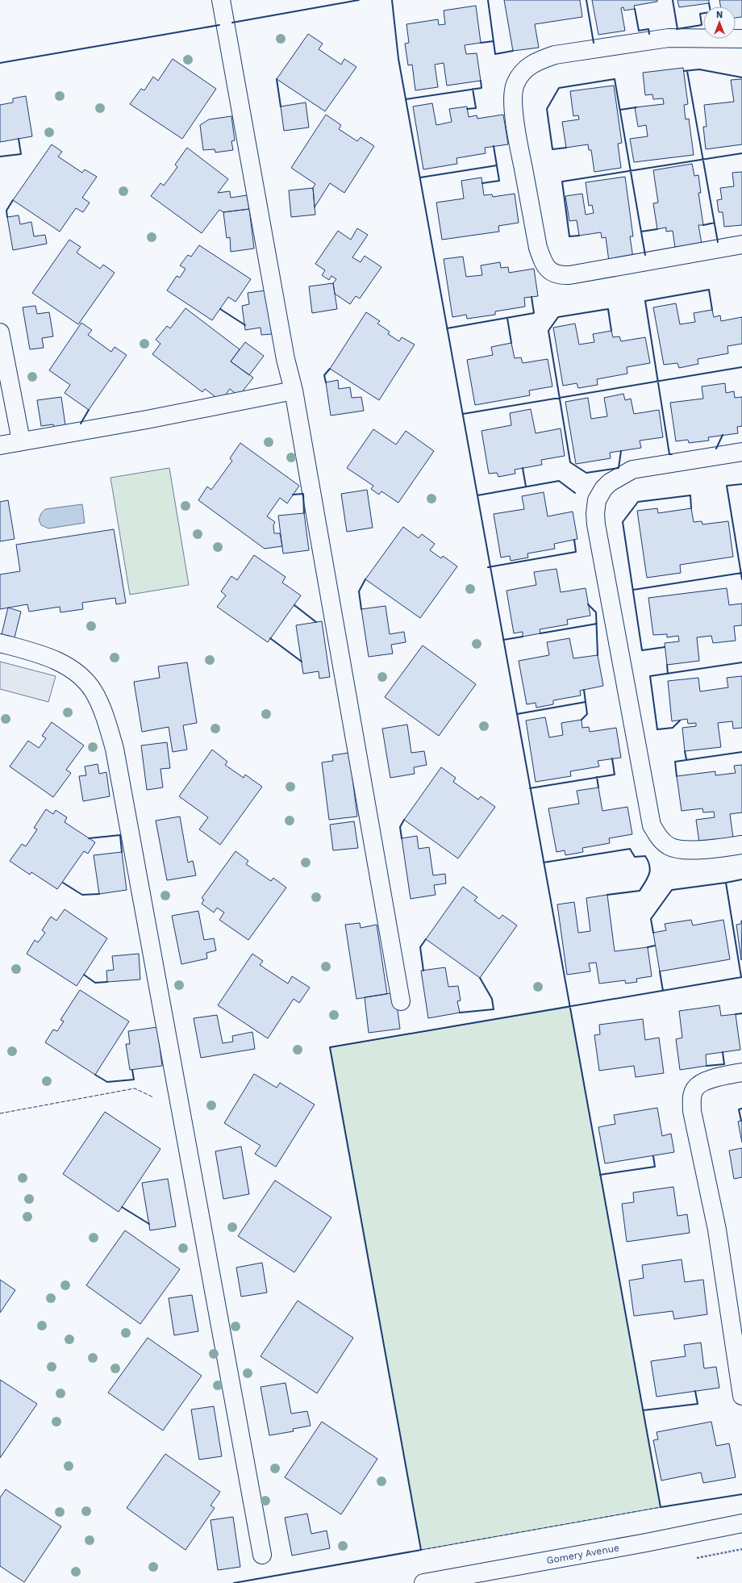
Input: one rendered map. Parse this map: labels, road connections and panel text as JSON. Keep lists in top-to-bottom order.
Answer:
{
  "streets": {
    "street": ["Gomery Avenue"]
  },
  "north": "top"
}
